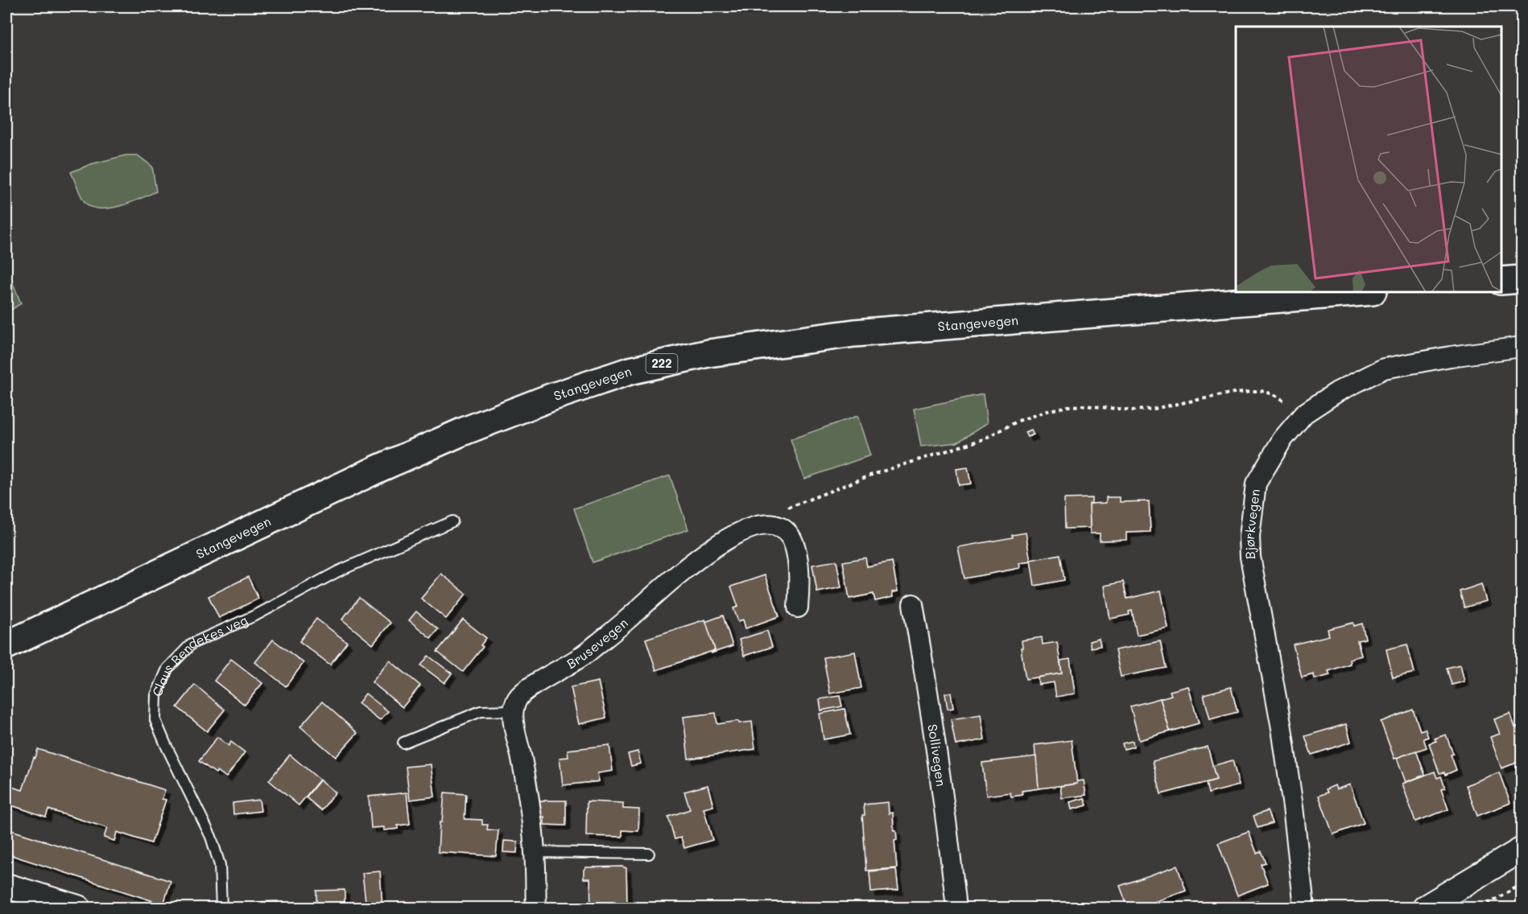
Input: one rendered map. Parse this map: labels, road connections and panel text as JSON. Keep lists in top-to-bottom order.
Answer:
{
  "streets": {
    "main road": ["Stangevegen", "222"],
    "street": ["Bjørkvegen", "Brusevegen", "Sollivegen"],
    "lane": ["Claus Bendekes veg"]
  }
}
